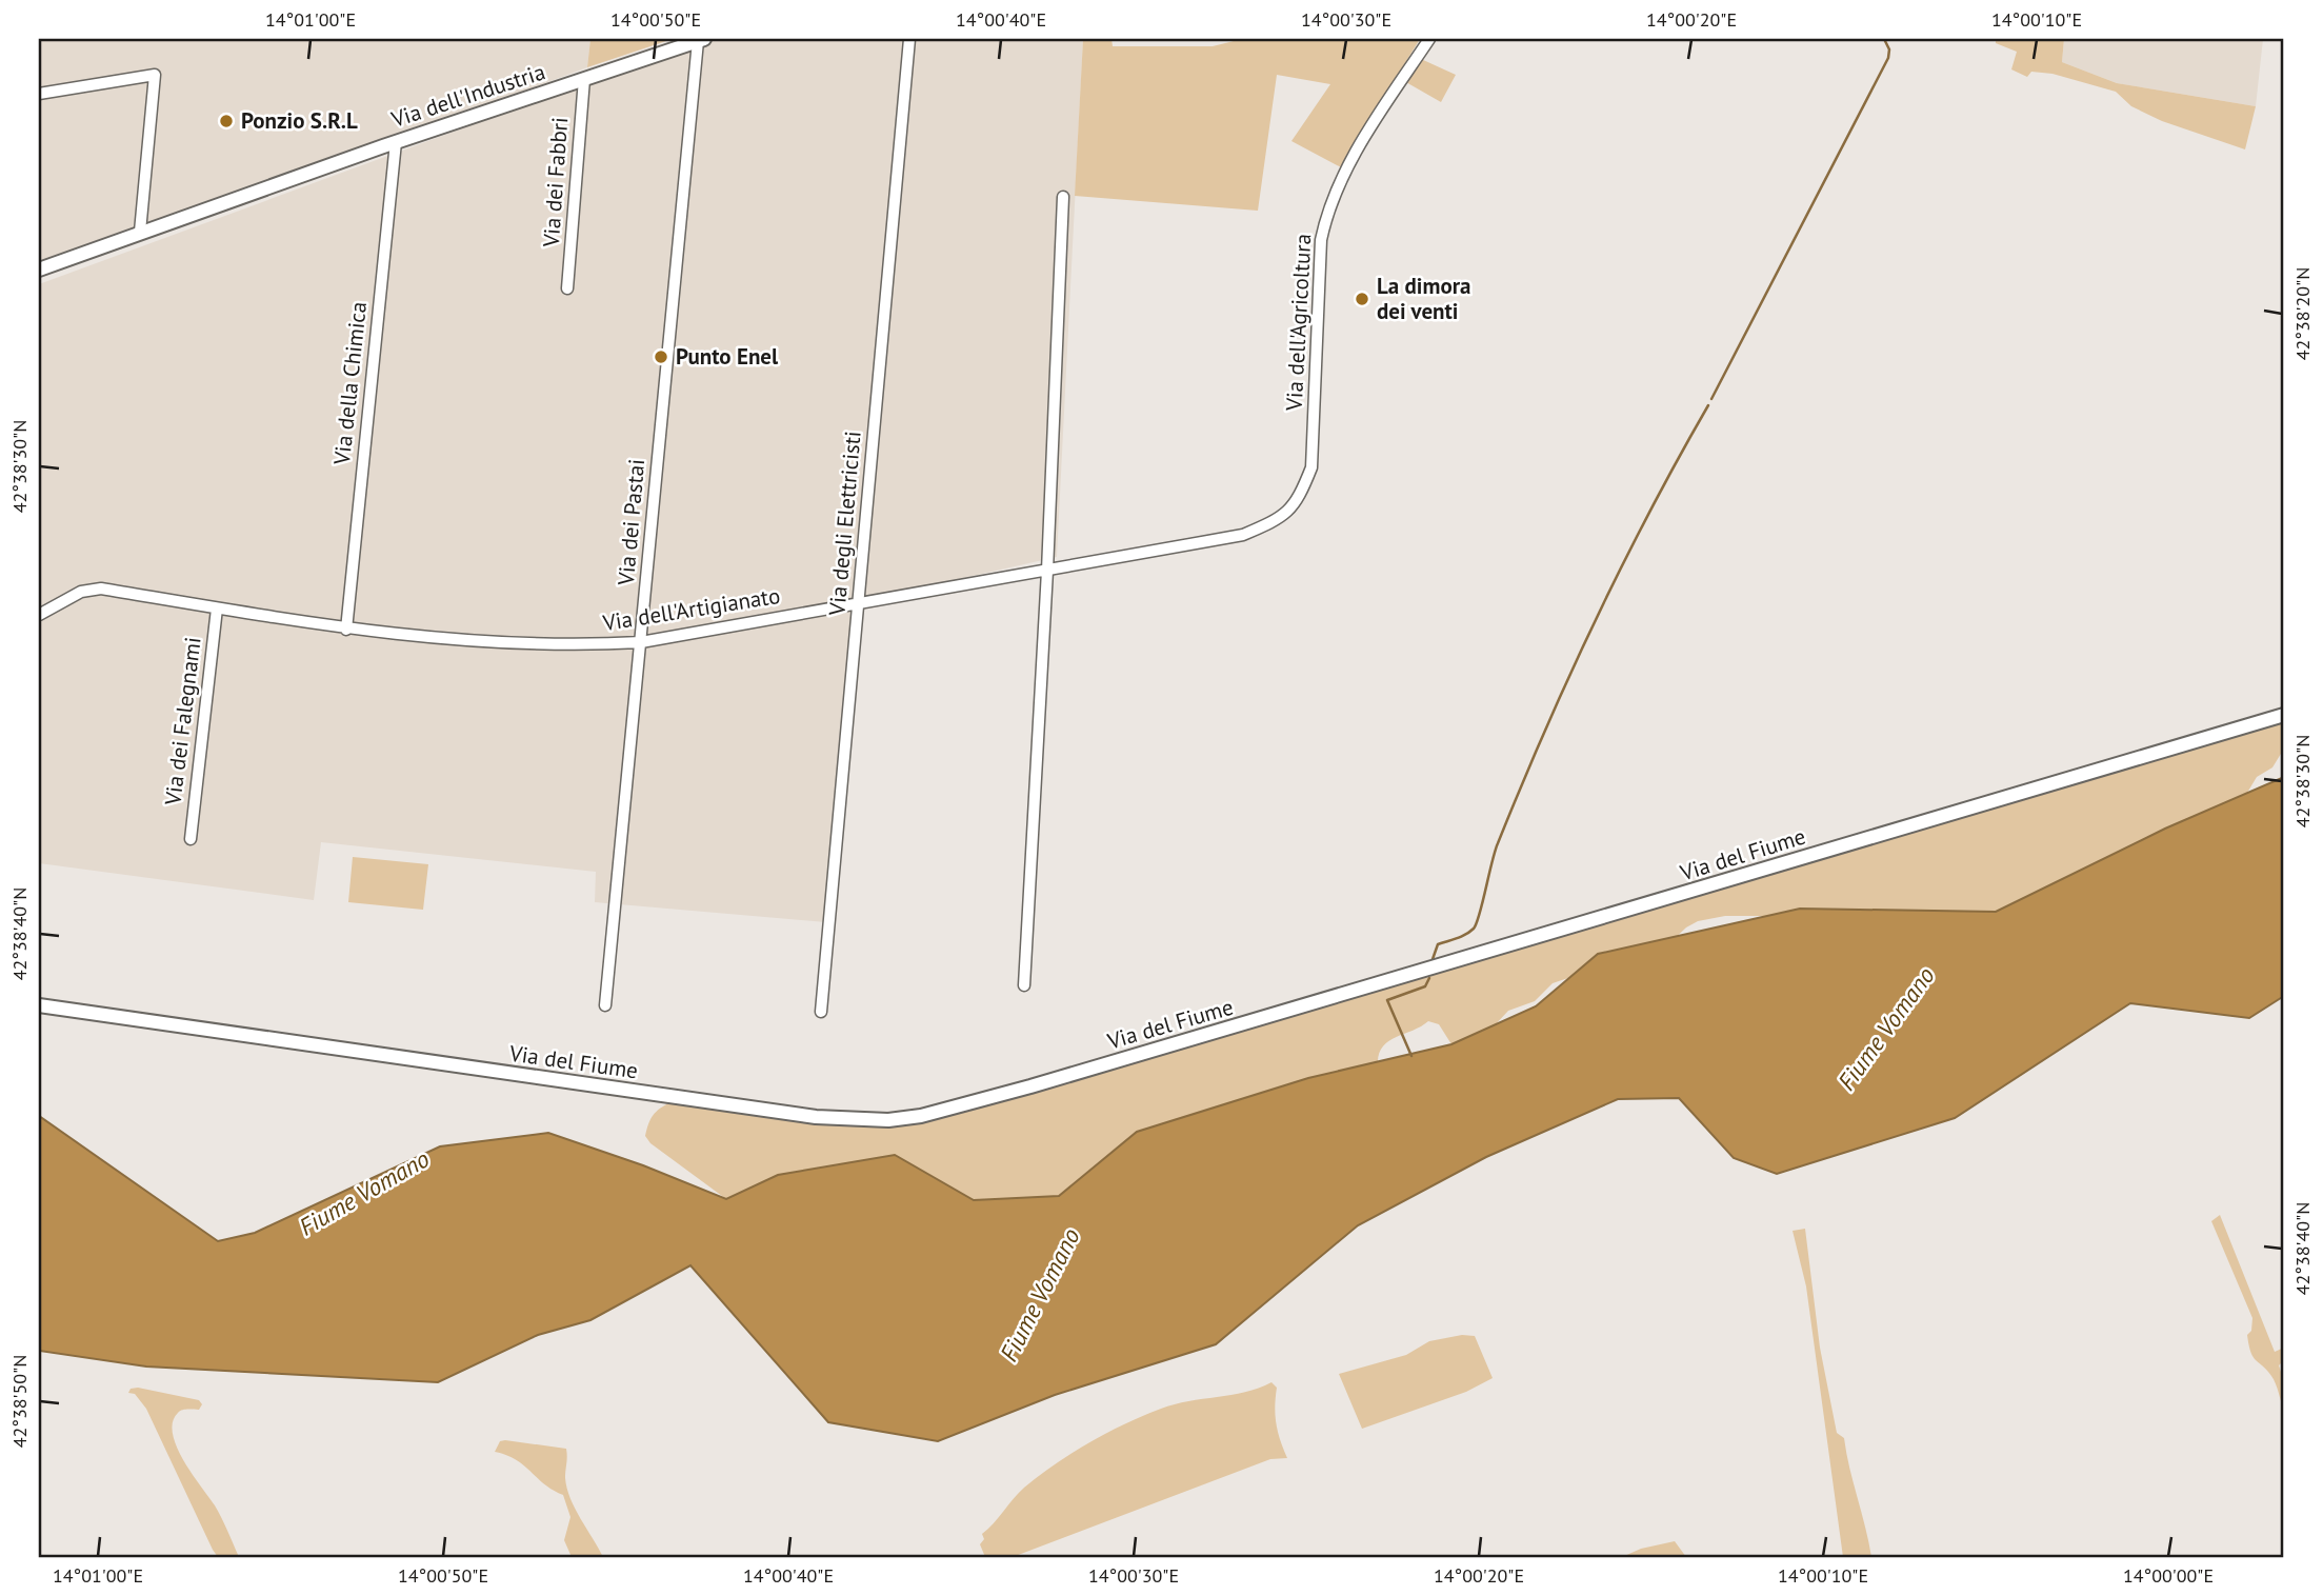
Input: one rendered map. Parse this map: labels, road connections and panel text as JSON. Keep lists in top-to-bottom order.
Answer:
{
  "streets": {
    "street": [
      "Via dell'Industria",
      "Via dei Fabbri",
      "Via dell'Agricoltura",
      "Via della Chimica",
      "Via dei Pastai",
      "Via degli Elettricisti",
      "Via dell'Artigianato",
      "Via dei Falegnami",
      "Via del Fiume"
    ]
  },
  "crossings": [
    ["Via dell'Industria", "Via dei Fabbri"],
    ["Via dell'Industria", "Via della Chimica"],
    ["Via dell'Industria", "Via dei Pastai"],
    ["Via dell'Agricoltura", "Via dell'Artigianato"],
    ["Via della Chimica", "Via dell'Artigianato"],
    ["Via dei Pastai", "Via dell'Artigianato"],
    ["Via degli Elettricisti", "Via dell'Artigianato"],
    ["Via dell'Artigianato", "Via dei Falegnami"]
  ],
  "water": ["Fiume Vomano"],
  "places": ["Ponzio S.R.L", "La dimora dei venti", "Punto Enel"],
  "coordinates": [
    "14°01'00\"E",
    "14°00'50\"E",
    "14°00'40\"E",
    "14°00'30\"E",
    "14°00'20\"E",
    "14°00'10\"E",
    "42°38'20\"N",
    "42°38'30\"N",
    "42°38'40\"N",
    "42°38'50\"N",
    "14°00'00\"E"
  ]
}
